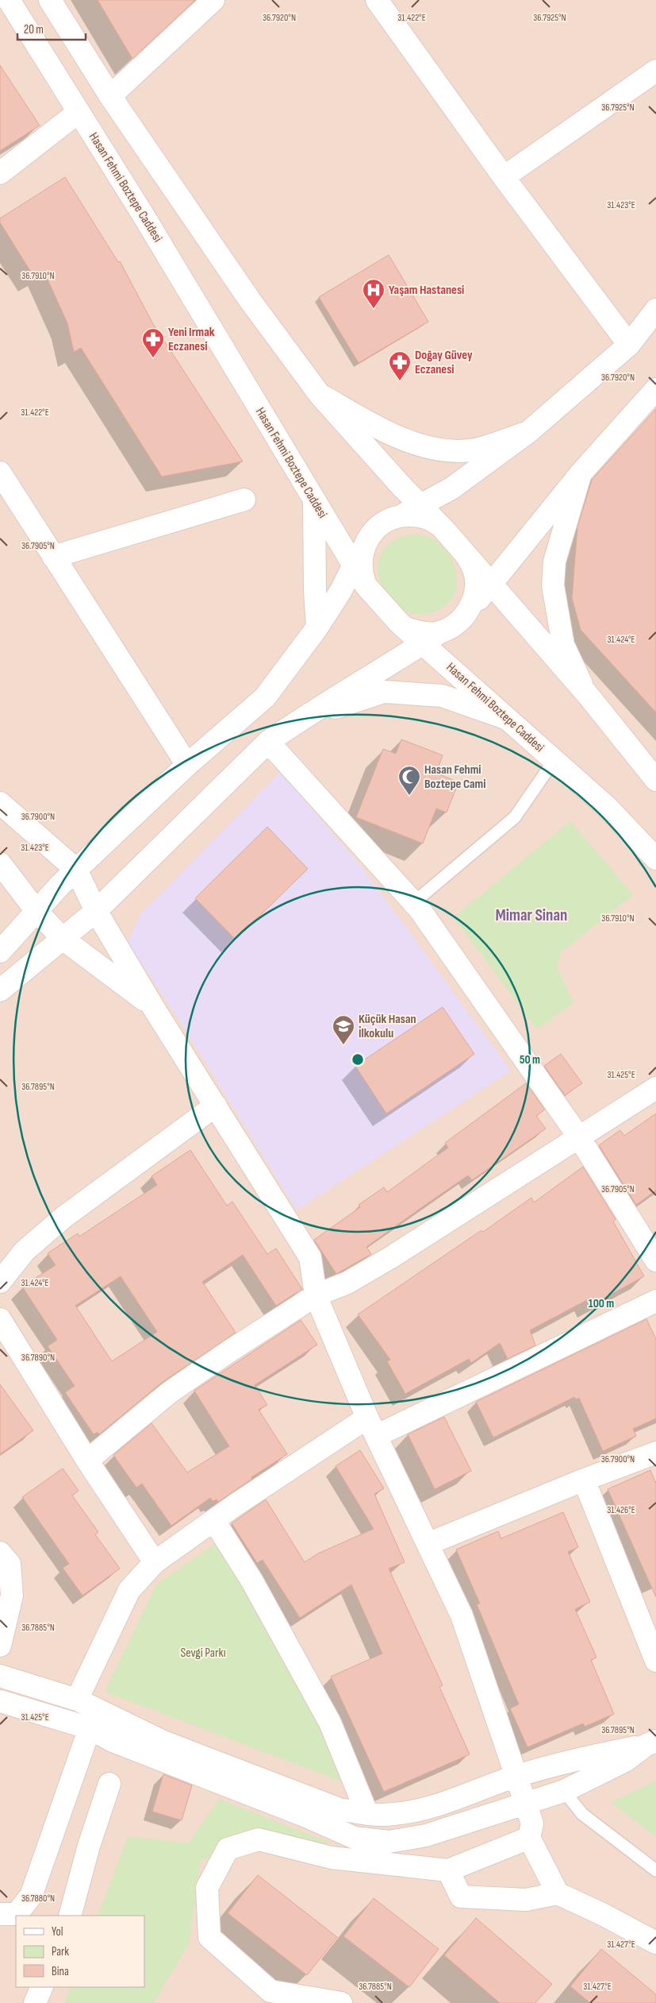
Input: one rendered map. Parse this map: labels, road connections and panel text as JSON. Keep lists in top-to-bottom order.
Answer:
{
  "streets": {
    "street": ["Hasan Fehmi Boztepe Caddesi"]
  },
  "districts": ["Mimar Sinan"],
  "parks": ["Sevgi Parkı"],
  "places": {
    "hospital": ["Yaşam Hastanesi"],
    "pharmacy": ["Yeni Irmak Eczanesi", "Doğay Güvey Eczanesi"],
    "mosque": ["Hasan Fehmi Boztepe Cami"],
    "school or university": ["Küçük Hasan İlkokulu"]
  },
  "legend": ["Yol", "Park", "Bina"],
  "scale_bar": "20 m",
  "coordinates": [
    "36.7920°N",
    "31.422°E",
    "36.7925°N",
    "31.423°E",
    "36.7910°N",
    "36.7905°N",
    "31.424°E",
    "36.7900°N",
    "31.425°E",
    "36.7895°N",
    "36.7890°N",
    "31.426°E",
    "36.7885°N",
    "36.7880°N",
    "31.427°E"
  ],
  "rings": ["50 m", "100 m"]
}
